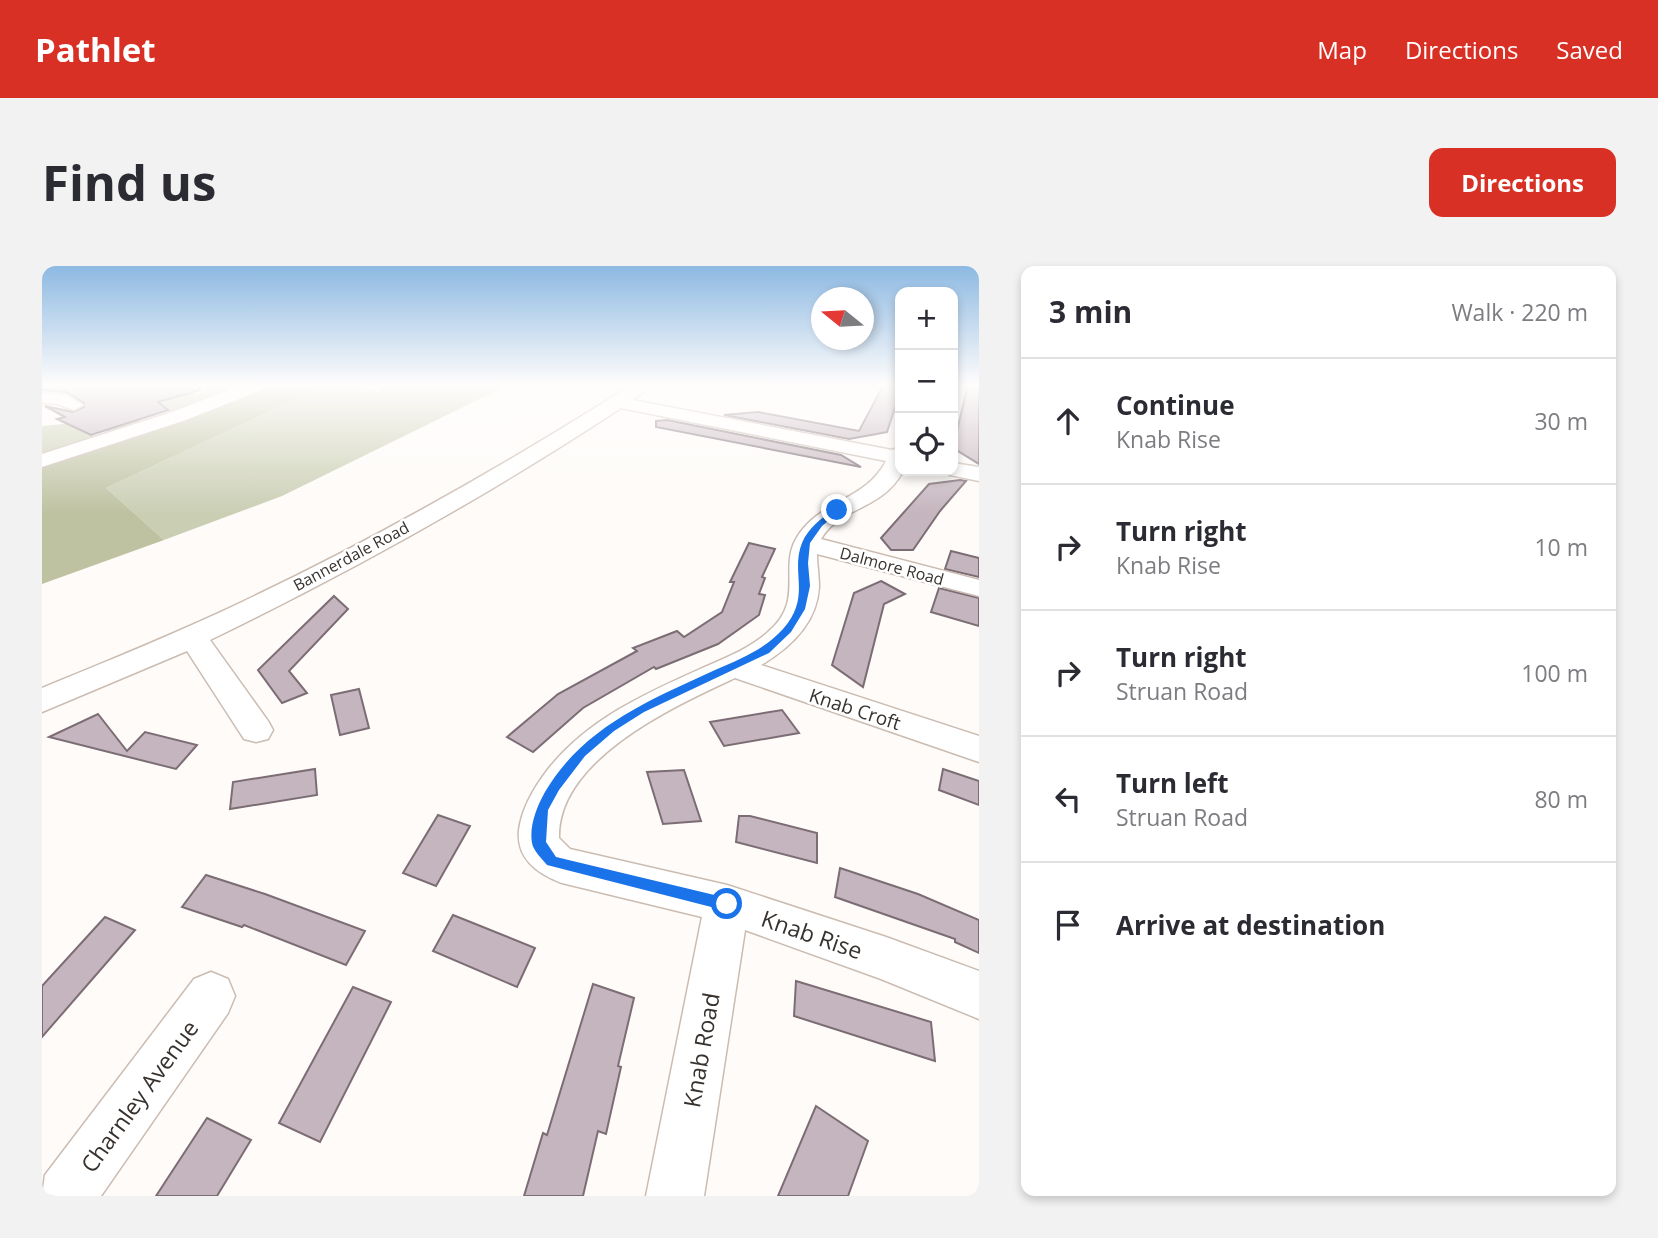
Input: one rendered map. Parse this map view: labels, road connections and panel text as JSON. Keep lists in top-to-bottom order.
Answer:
{
  "streets": {
    "street": [
      "Bannerdale Road",
      "Dalmore Road",
      "Knab Croft",
      "Knab Rise",
      "Knab Road",
      "Charnley Avenue"
    ]
  },
  "crossings": [
    ["Knab Croft", "Knab Rise"],
    ["Knab Rise", "Knab Road"]
  ],
  "north": "left",
  "page": {
    "header": "Pathlet",
    "nav": ["Map", "Directions", "Saved"],
    "buttons": "Directions",
    "title": "Find us",
    "heading": ["3 min", "Walk · 220 m"],
    "map_buttons": ["+", "−"],
    "list": [
      ["Continue", "Knab Rise", "30 m"],
      ["Turn right", "Knab Rise", "10 m"],
      ["Turn right", "Struan Road", "100 m"],
      ["Turn left", "Struan Road", "80 m"],
      "Arrive at destination"
    ]
  }
}
